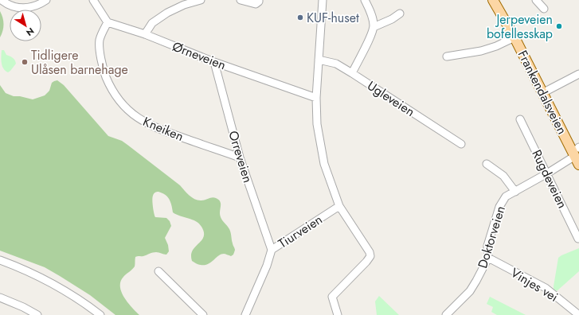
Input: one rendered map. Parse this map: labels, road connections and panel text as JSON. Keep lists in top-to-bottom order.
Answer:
{
  "streets": {
    "main road": ["Frankendalsveien"],
    "street": [
      "Ørneveien",
      "Ugleveien",
      "Kneiken",
      "Orreveien",
      "Rugdeveien",
      "Tiurveien",
      "Doktorveien",
      "Vinjes vei"
    ]
  },
  "crossings": [
    ["Ørneveien", "Kneiken"],
    ["Ørneveien", "Orreveien"],
    ["Frankendalsveien", "Doktorveien"],
    ["Kneiken", "Orreveien"],
    ["Orreveien", "Tiurveien"],
    ["Rugdeveien", "Doktorveien"],
    ["Doktorveien", "Vinjes vei"]
  ],
  "places": ["KUF-huset", "Jerpeveien bofellesskap", "Tidligere Ulåsen barnehage"],
  "north": "bottom right"
}
